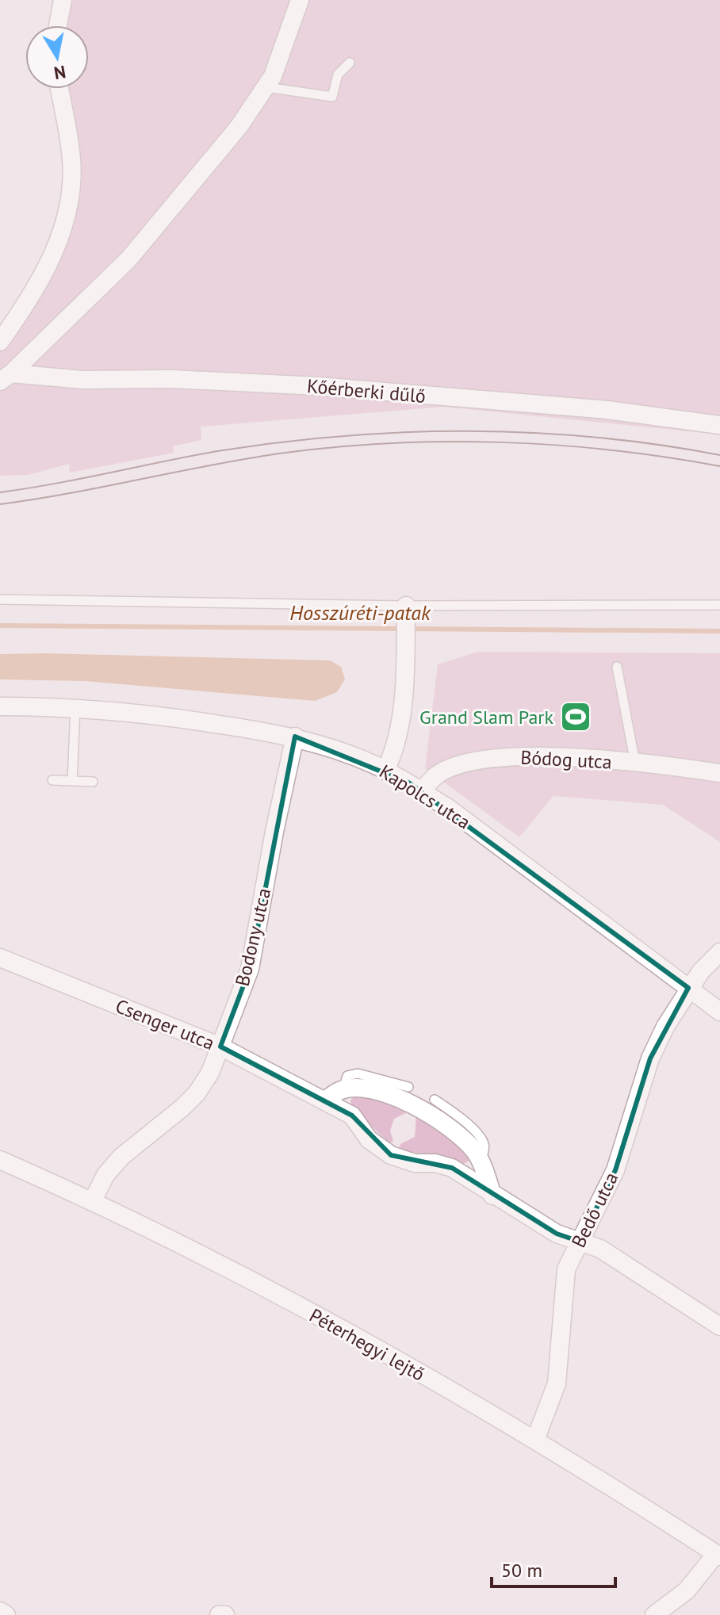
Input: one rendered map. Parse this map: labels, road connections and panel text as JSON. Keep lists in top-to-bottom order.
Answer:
{
  "streets": {
    "street": [
      "Kőérberki dűlő",
      "Bódog utca",
      "Kapolcs utca",
      "Bodony utca",
      "Csenger utca",
      "Bedő utca",
      "Péterhegyi lejtő"
    ]
  },
  "crossings": [
    ["Bódog utca", "Kapolcs utca"],
    ["Kapolcs utca", "Bodony utca"],
    ["Kapolcs utca", "Bedő utca"],
    ["Bodony utca", "Csenger utca"],
    ["Bodony utca", "Péterhegyi lejtő"],
    ["Csenger utca", "Bedő utca"],
    ["Bedő utca", "Péterhegyi lejtő"]
  ],
  "water": ["Hosszúréti-patak"],
  "places": {
    "sports": ["Grand Slam Park"]
  },
  "scale_bar": "50 m",
  "north": "bottom"
}
